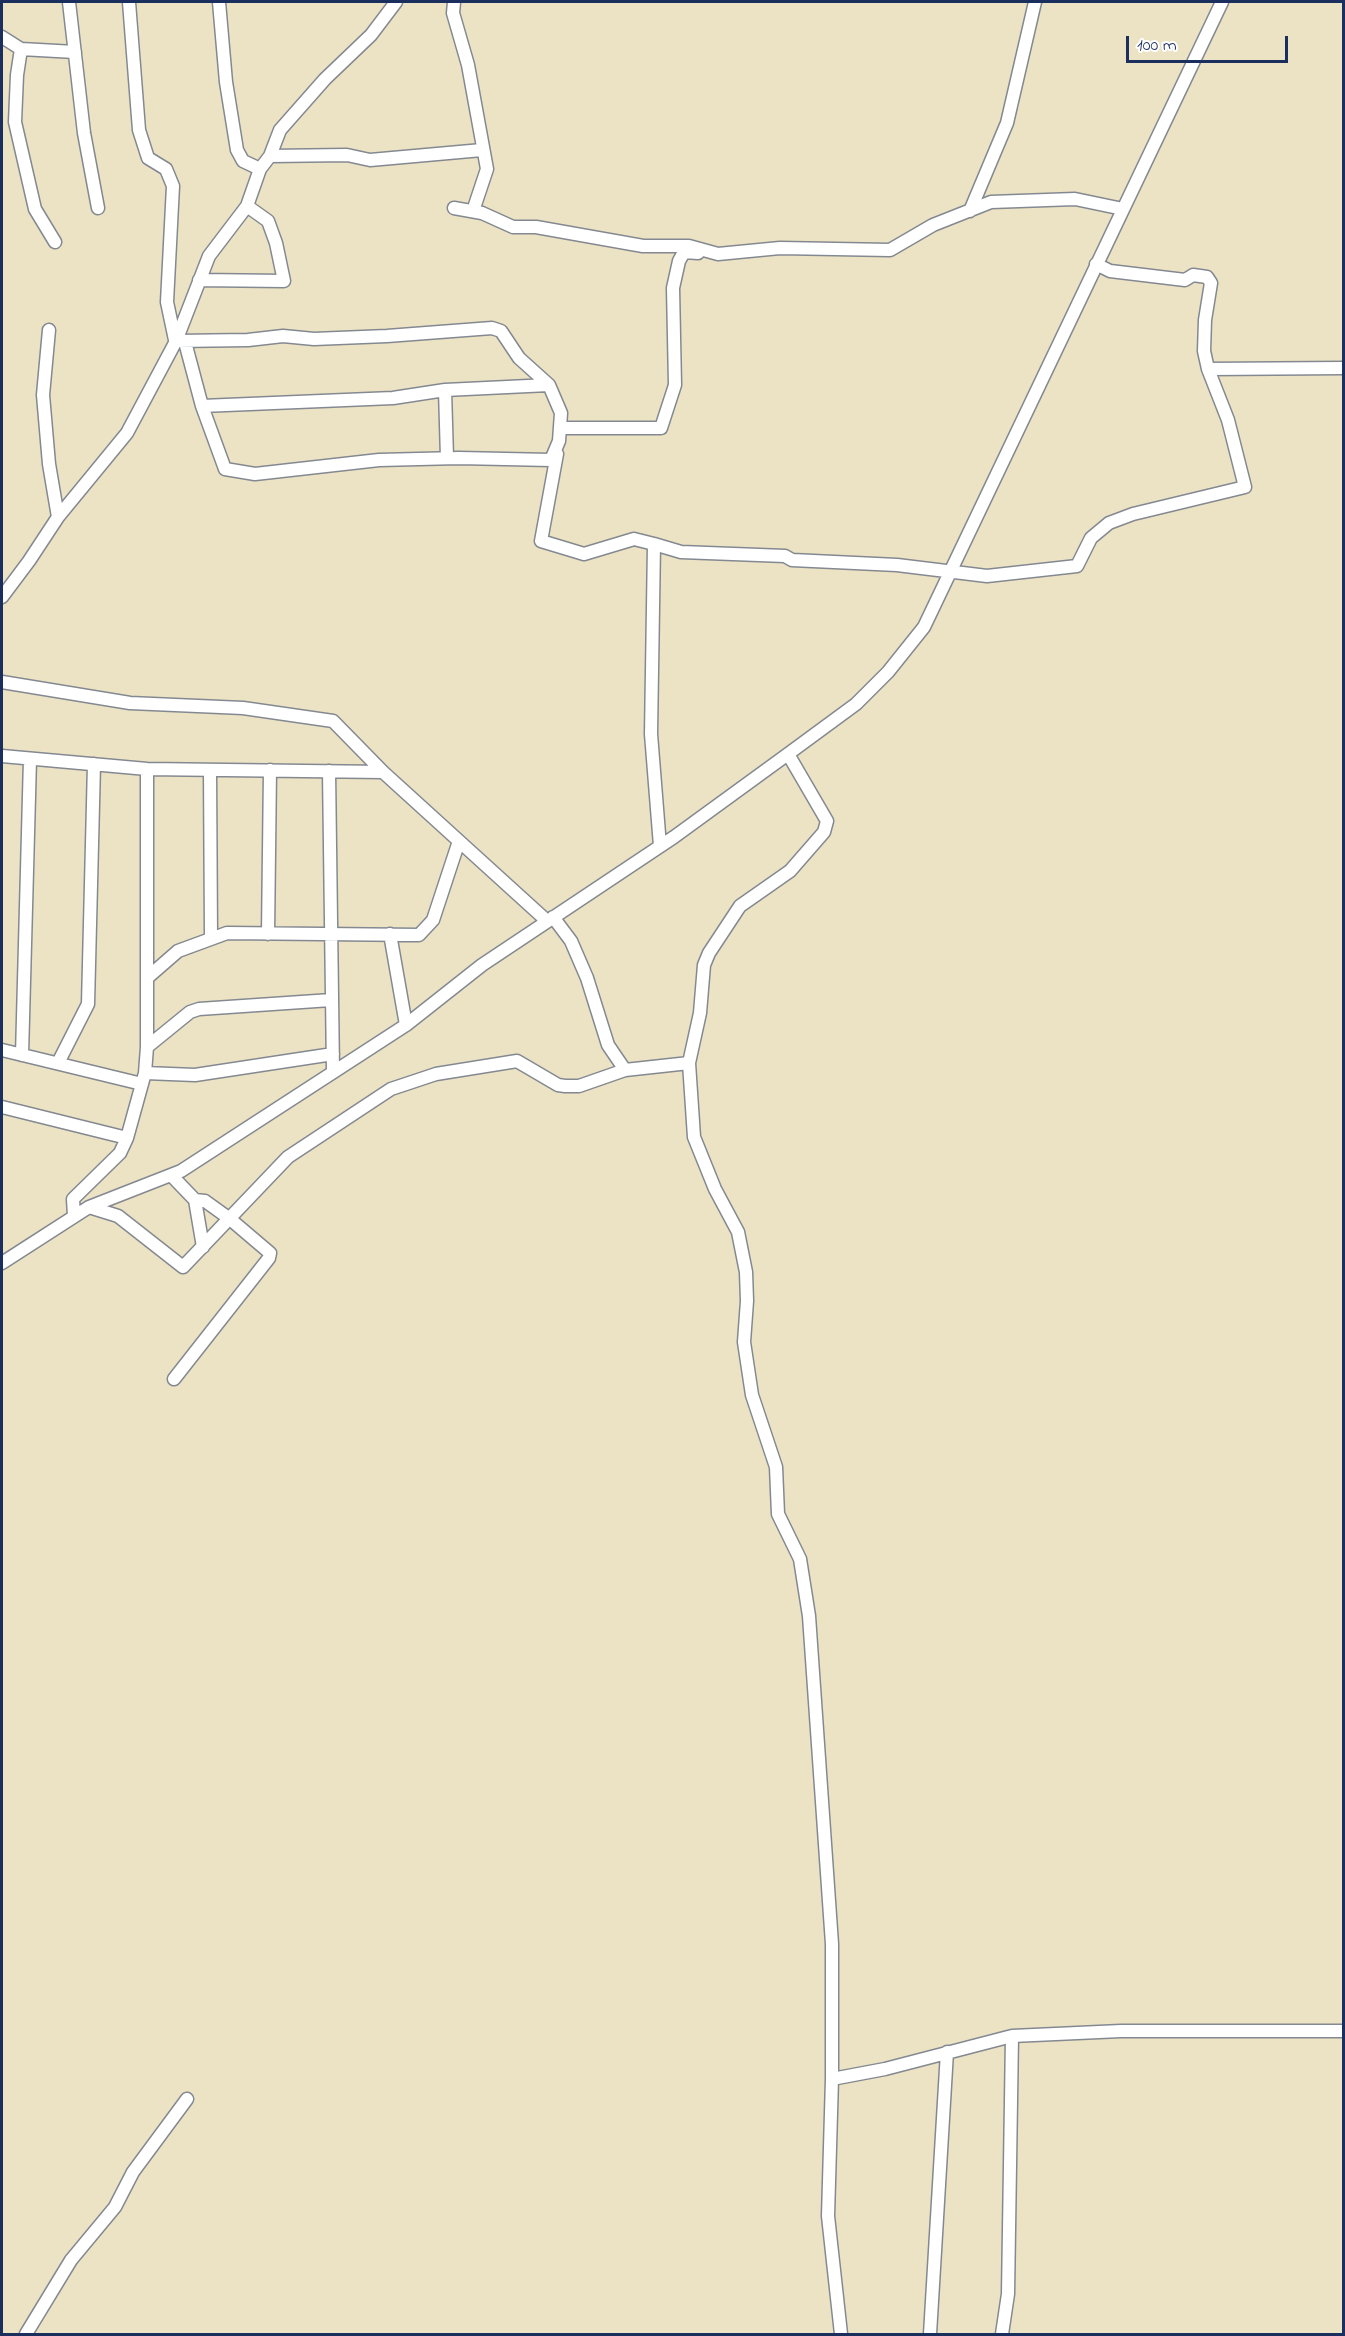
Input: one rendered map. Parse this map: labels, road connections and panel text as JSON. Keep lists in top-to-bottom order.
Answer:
{
  "scale_bar": "100 m"
}
